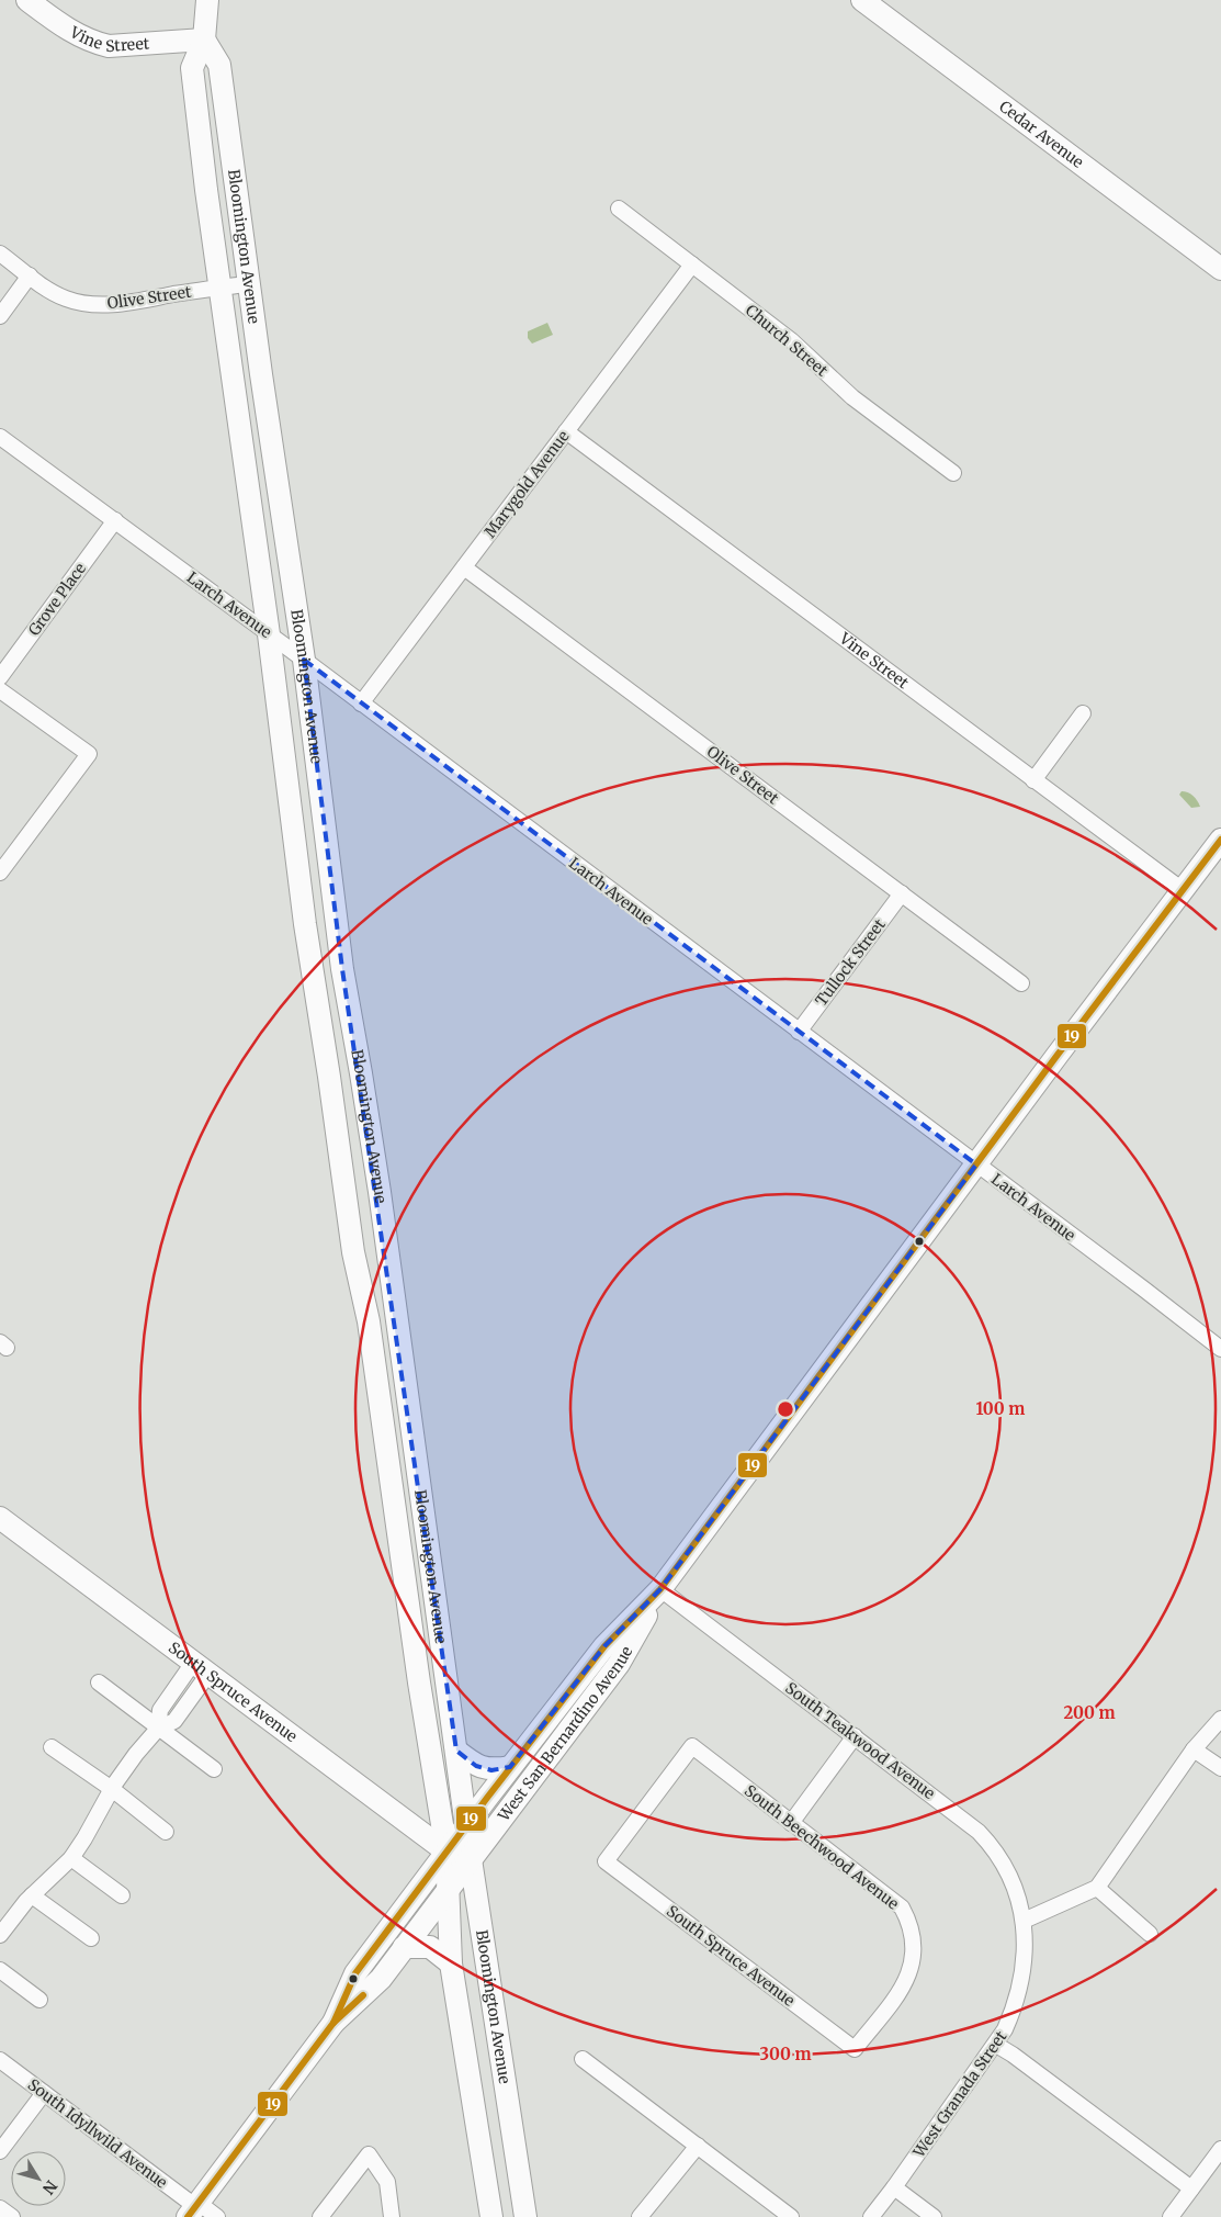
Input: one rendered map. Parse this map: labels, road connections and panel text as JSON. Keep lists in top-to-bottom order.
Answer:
{
  "streets": {
    "main road": [
      "Vine Street",
      "Cedar Avenue",
      "Bloomington Avenue",
      "South Spruce Avenue",
      "West San Bernardino Avenue"
    ],
    "street": [
      "Olive Street",
      "Church Street",
      "Marygold Avenue",
      "Grove Place",
      "Larch Avenue",
      "Tullock Street",
      "South Teakwood Avenue",
      "South Beechwood Avenue",
      "West Granada Street",
      "South Idyllwild Avenue"
    ]
  },
  "crossings": [
    ["Vine Street", "Bloomington Avenue"],
    ["Vine Street", "Marygold Avenue"],
    ["Vine Street", "West San Bernardino Avenue"],
    ["Bloomington Avenue", "Olive Street"],
    ["Bloomington Avenue", "Larch Avenue"],
    ["Bloomington Avenue", "South Spruce Avenue"],
    ["Bloomington Avenue", "West San Bernardino Avenue"],
    ["Olive Street", "Marygold Avenue"],
    ["Olive Street", "Tullock Street"],
    ["Church Street", "Marygold Avenue"],
    ["Marygold Avenue", "Larch Avenue"],
    ["Grove Place", "Larch Avenue"],
    ["Larch Avenue", "Tullock Street"],
    ["Larch Avenue", "West San Bernardino Avenue"],
    ["South Spruce Avenue", "West San Bernardino Avenue"],
    ["South Spruce Avenue", "South Beechwood Avenue"],
    ["West San Bernardino Avenue", "South Teakwood Avenue"],
    ["West San Bernardino Avenue", "South Idyllwild Avenue"],
    ["South Teakwood Avenue", "West Granada Street"]
  ],
  "lines": ["transit line 19"],
  "north": "bottom right",
  "rings": ["100 m", "200 m", "300 m"]
}
